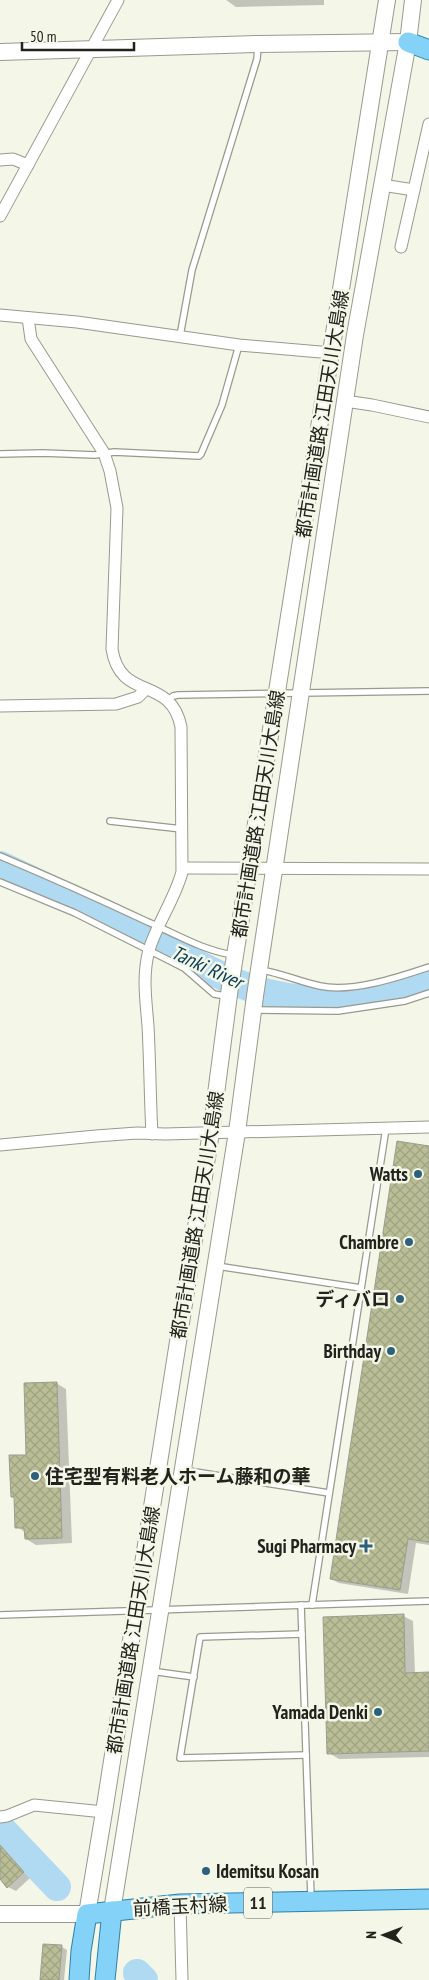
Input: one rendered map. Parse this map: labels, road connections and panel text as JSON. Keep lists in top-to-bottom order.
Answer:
{
  "streets": {
    "main road": ["11", "前橋玉村線"],
    "street": ["都市計画道路 江田天川大島線"]
  },
  "crossings": [
    ["都市計画道路 江田天川大島線", "前橋玉村線"]
  ],
  "water": ["Tanki River"],
  "places": {
    "other": [
      "Watts",
      "Chambre",
      "ディバロ",
      "Birthday",
      "住宅型有料老人ホーム藤和の華",
      "Yamada Denki",
      "Idemitsu Kosan"
    ],
    "health": ["Sugi Pharmacy"]
  },
  "scale_bar": "50 m",
  "north": "left"
}
